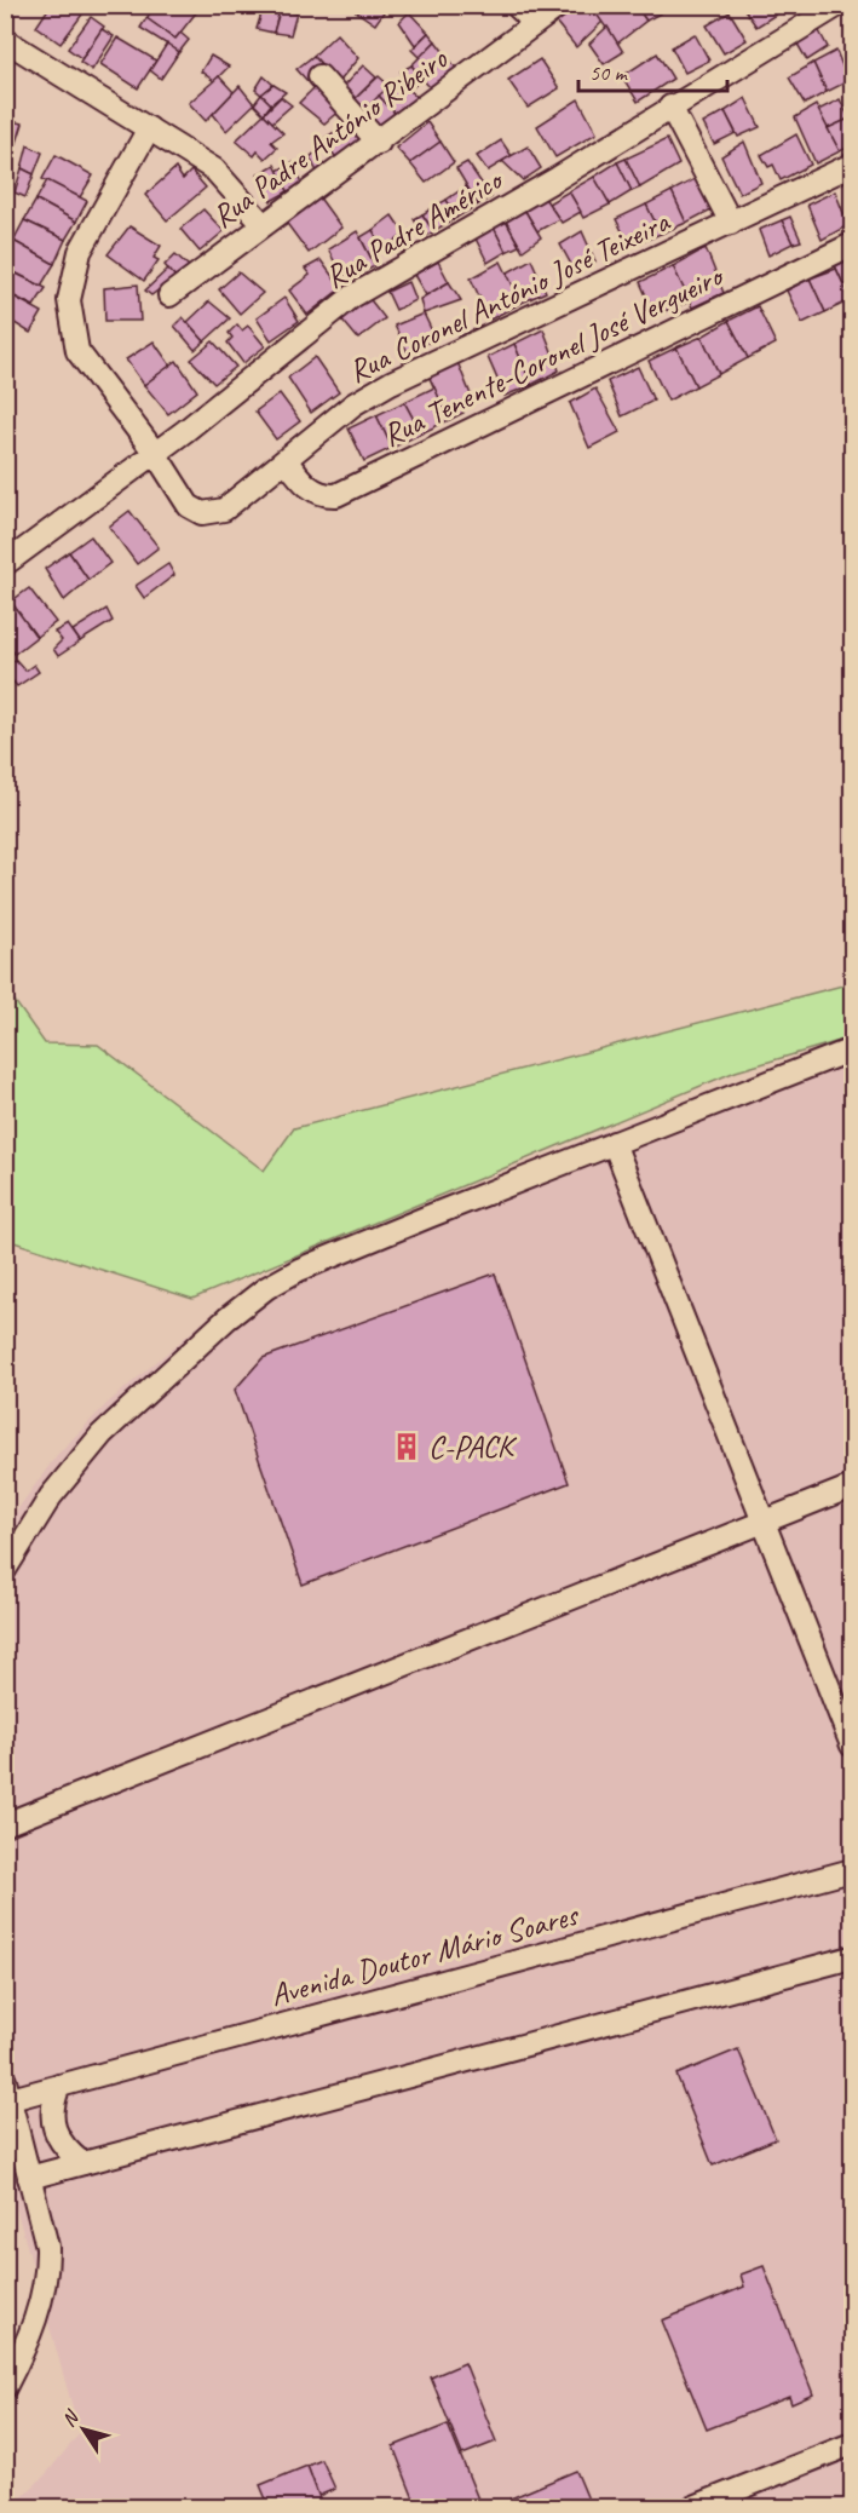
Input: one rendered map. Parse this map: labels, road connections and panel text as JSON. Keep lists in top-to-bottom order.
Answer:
{
  "streets": {
    "street": [
      "Rua Padre António Ribeiro",
      "Rua Padre Américo",
      "Rua Coronel António José Teixeira",
      "Rua Tenente-Coronel José Vergueiro",
      "Avenida Doutor Mário Soares"
    ]
  },
  "crossings": [
    ["Rua Padre Américo", "Rua Coronel António José Teixeira"],
    ["Rua Coronel António José Teixeira", "Rua Tenente-Coronel José Vergueiro"]
  ],
  "places": {
    "building": ["C-PACK"]
  },
  "scale_bar": "50 m",
  "north": "top left"
}
